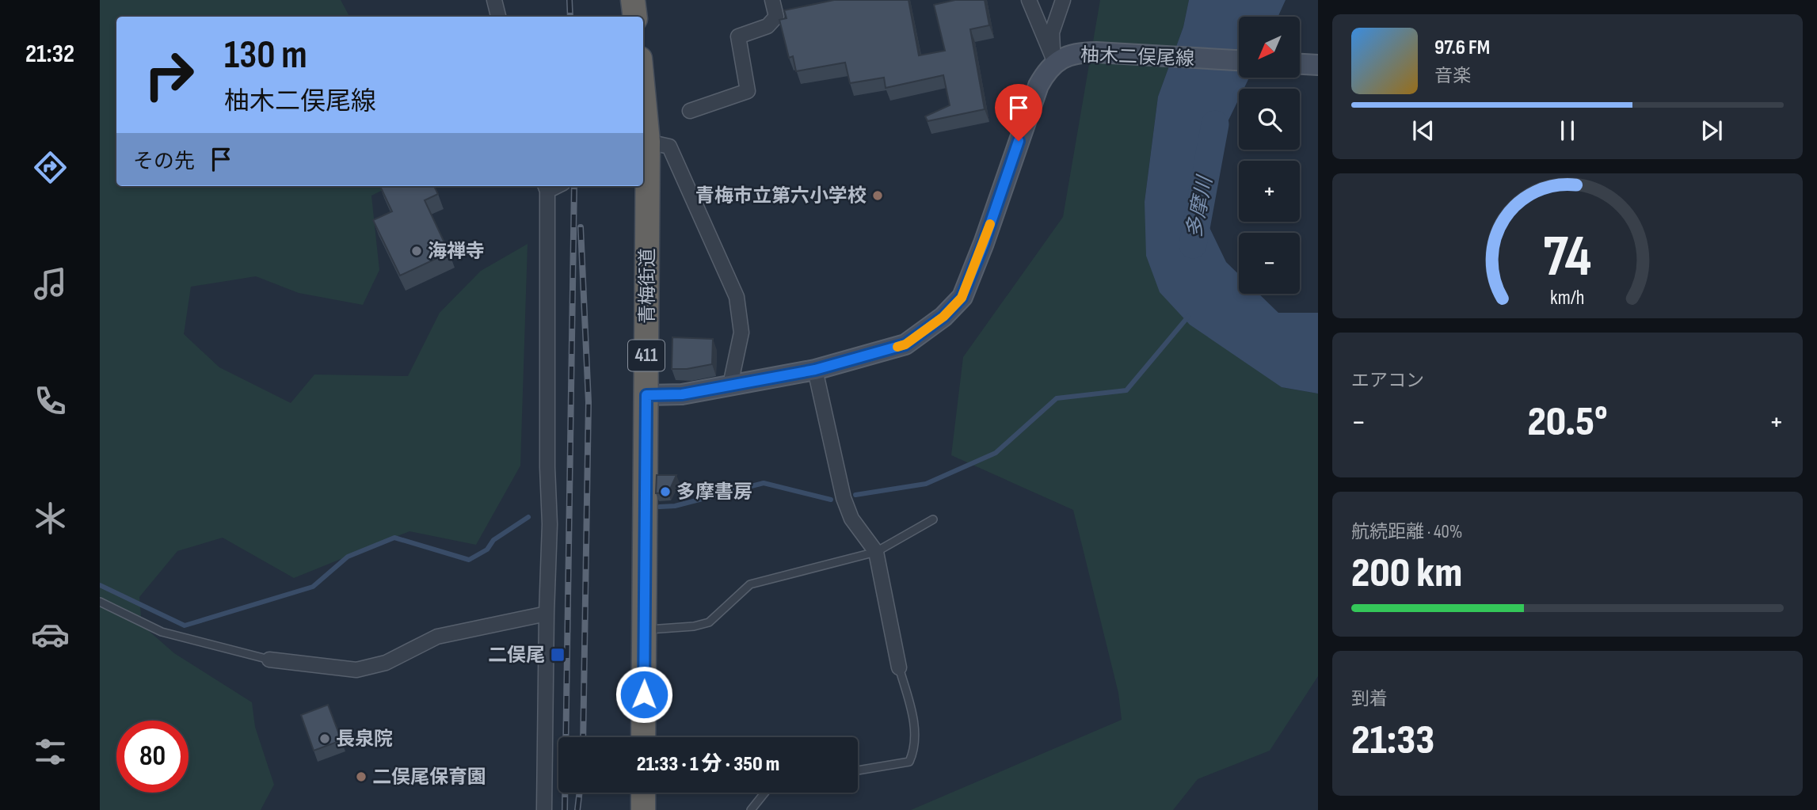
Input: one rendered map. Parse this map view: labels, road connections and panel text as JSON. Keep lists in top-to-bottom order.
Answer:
{
  "streets": {
    "highway": ["青梅街道", "411"],
    "main road": ["柚木二俣尾線"]
  },
  "crossings": [
    ["柚木二俣尾線", "青梅街道"]
  ],
  "water": ["多摩川"],
  "places": {
    "other": [
      "青梅市立第六小学校",
      "海禅寺",
      "多摩書房",
      "長泉院",
      "二俣尾保育園"
    ],
    "transit": ["二俣尾"]
  },
  "north": "bottom left",
  "page": {
    "tabs": "21:32",
    "map_buttons": ["+", "−"],
    "turn": ["130 m", "柚木二俣尾線"],
    "song": ["97.6 FM", "音楽"],
    "then": "その先",
    "tile": [
      "エアコン",
      ["航続距離 · 40%", "200 km"],
      ["到着", "21:33"]
    ],
    "heat": ["−", "20.5°", "+"],
    "limit": "80",
    "trip": "21:33 · 1 分 · 350 m",
    "gauge": ["74", "km/h"]
  }
}
